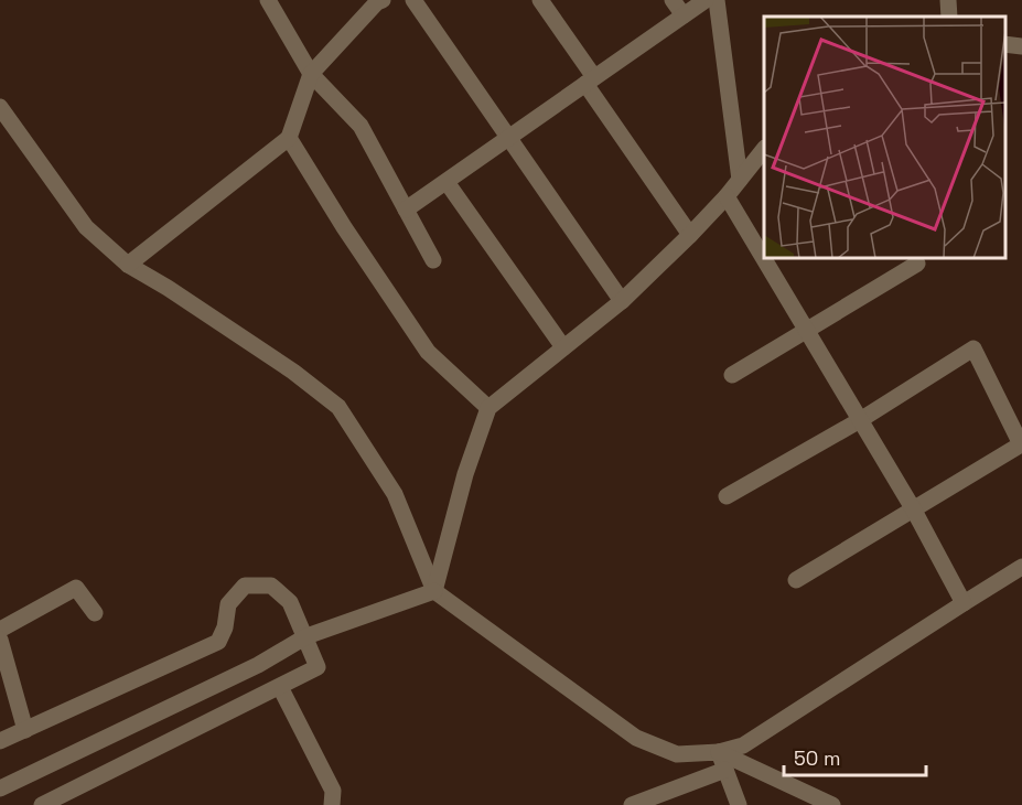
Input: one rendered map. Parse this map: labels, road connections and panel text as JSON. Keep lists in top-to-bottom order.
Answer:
{
  "scale_bar": "50 m"
}
